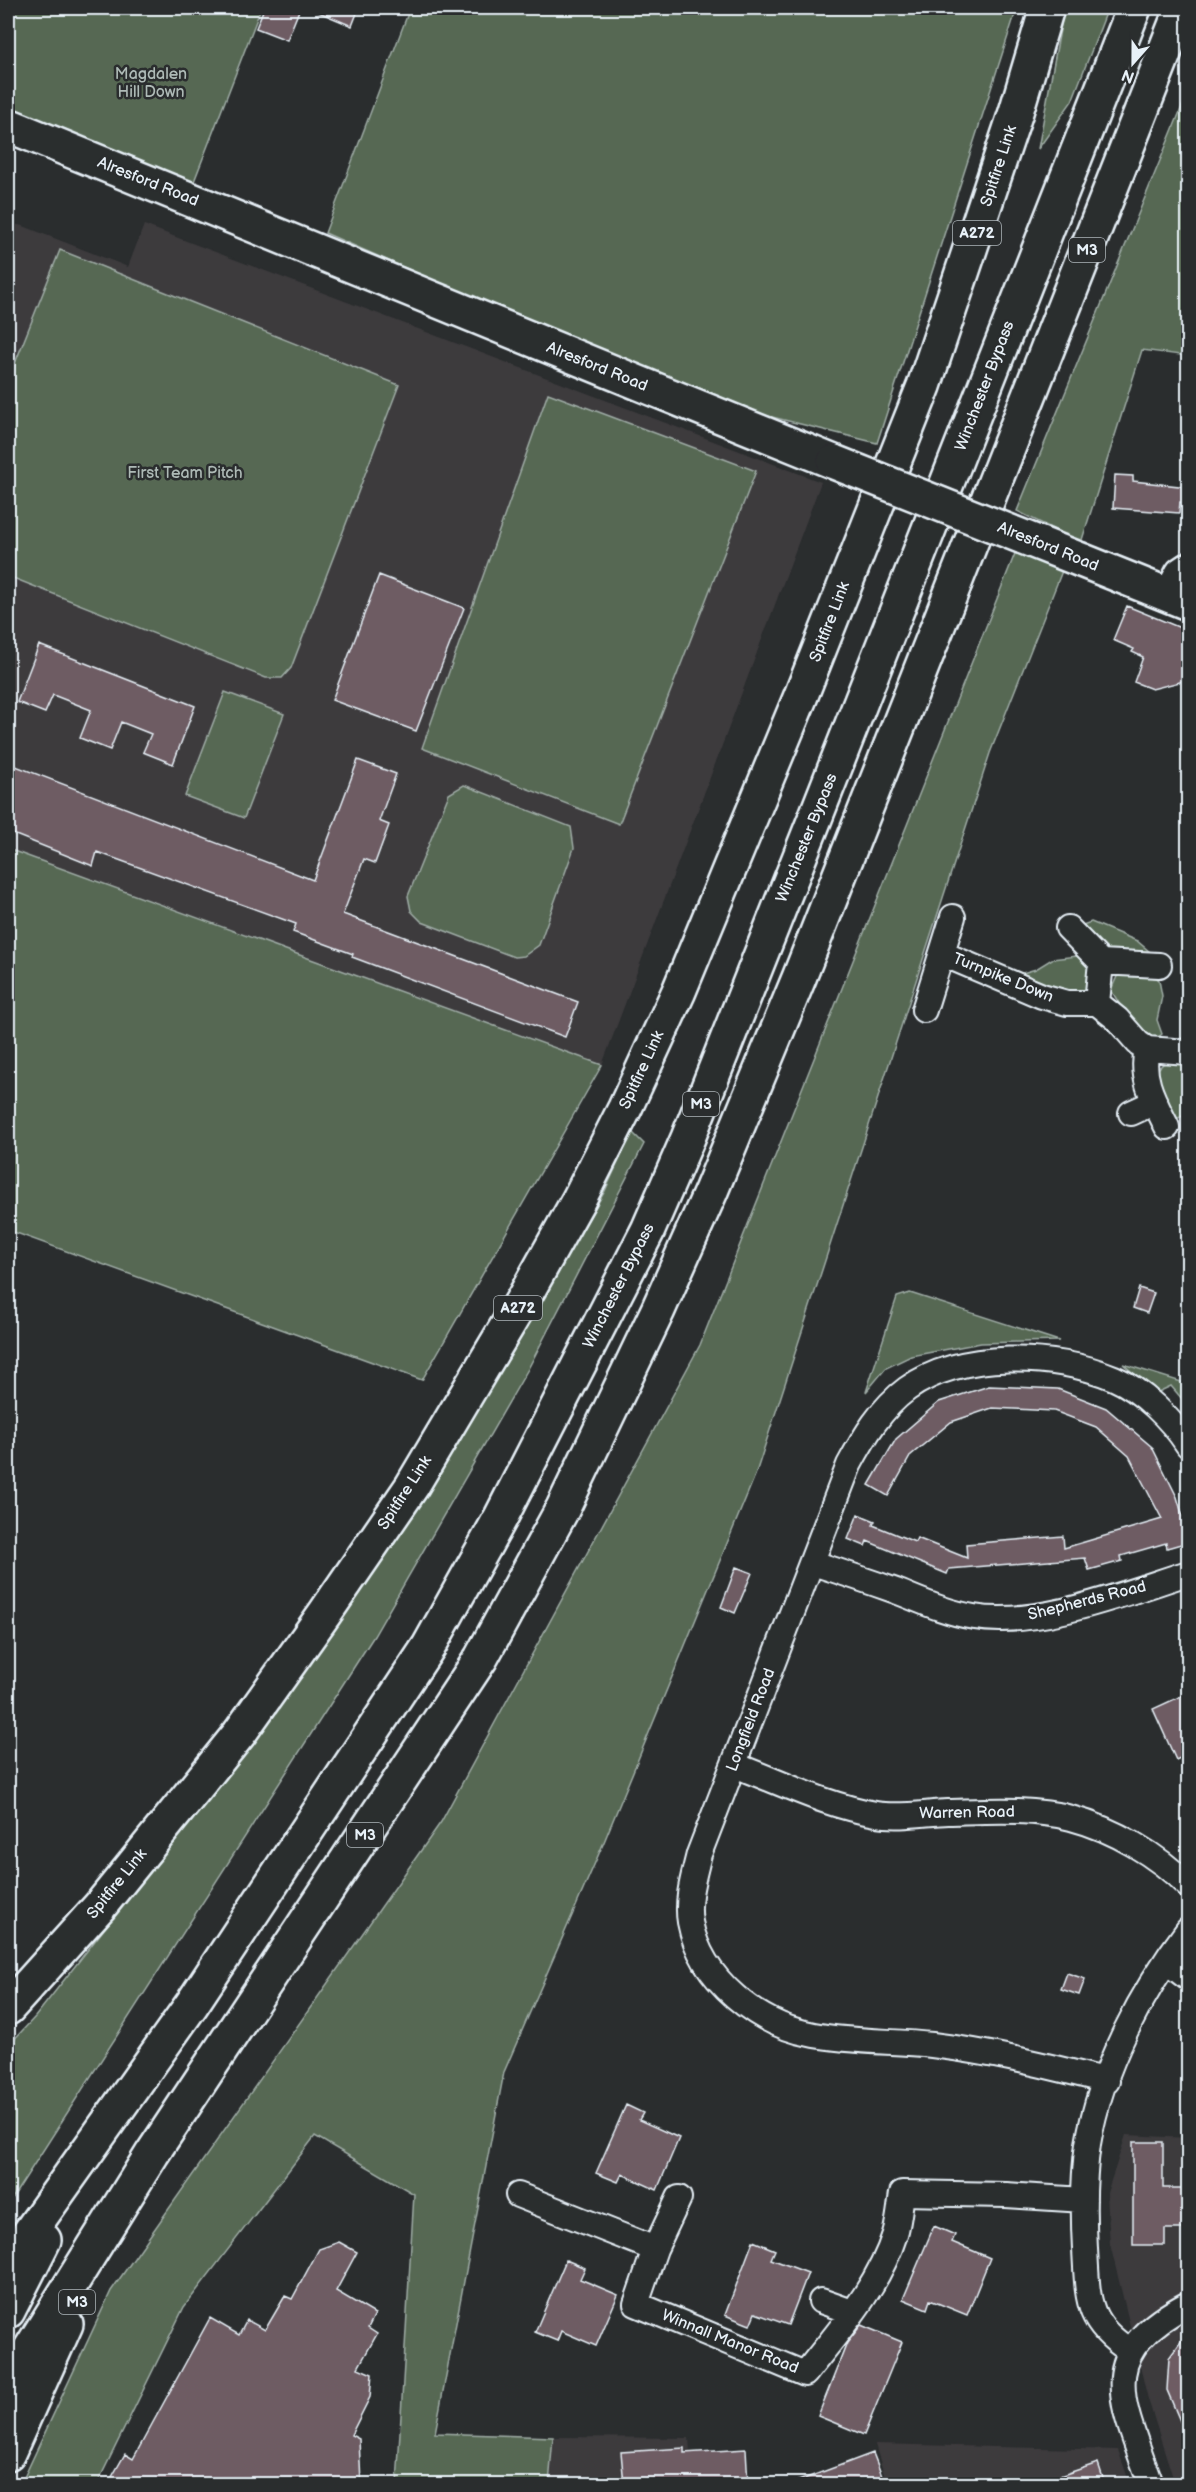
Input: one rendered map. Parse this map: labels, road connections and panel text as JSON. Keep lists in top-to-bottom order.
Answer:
{
  "streets": {
    "main road": [
      "Spitfire Link",
      "Alresford Road",
      "A272",
      "M3",
      "Winchester Bypass"
    ],
    "street": [
      "Turnpike Down",
      "Shepherds Road",
      "Longfield Road",
      "Warren Road",
      "Winnall Manor Road"
    ]
  },
  "crossings": [
    ["M3", "Winchester Bypass"],
    ["Shepherds Road", "Longfield Road"],
    ["Longfield Road", "Warren Road"]
  ],
  "parks": ["Magdalen Hill Down", "First Team Pitch"],
  "north": "bottom"
}
